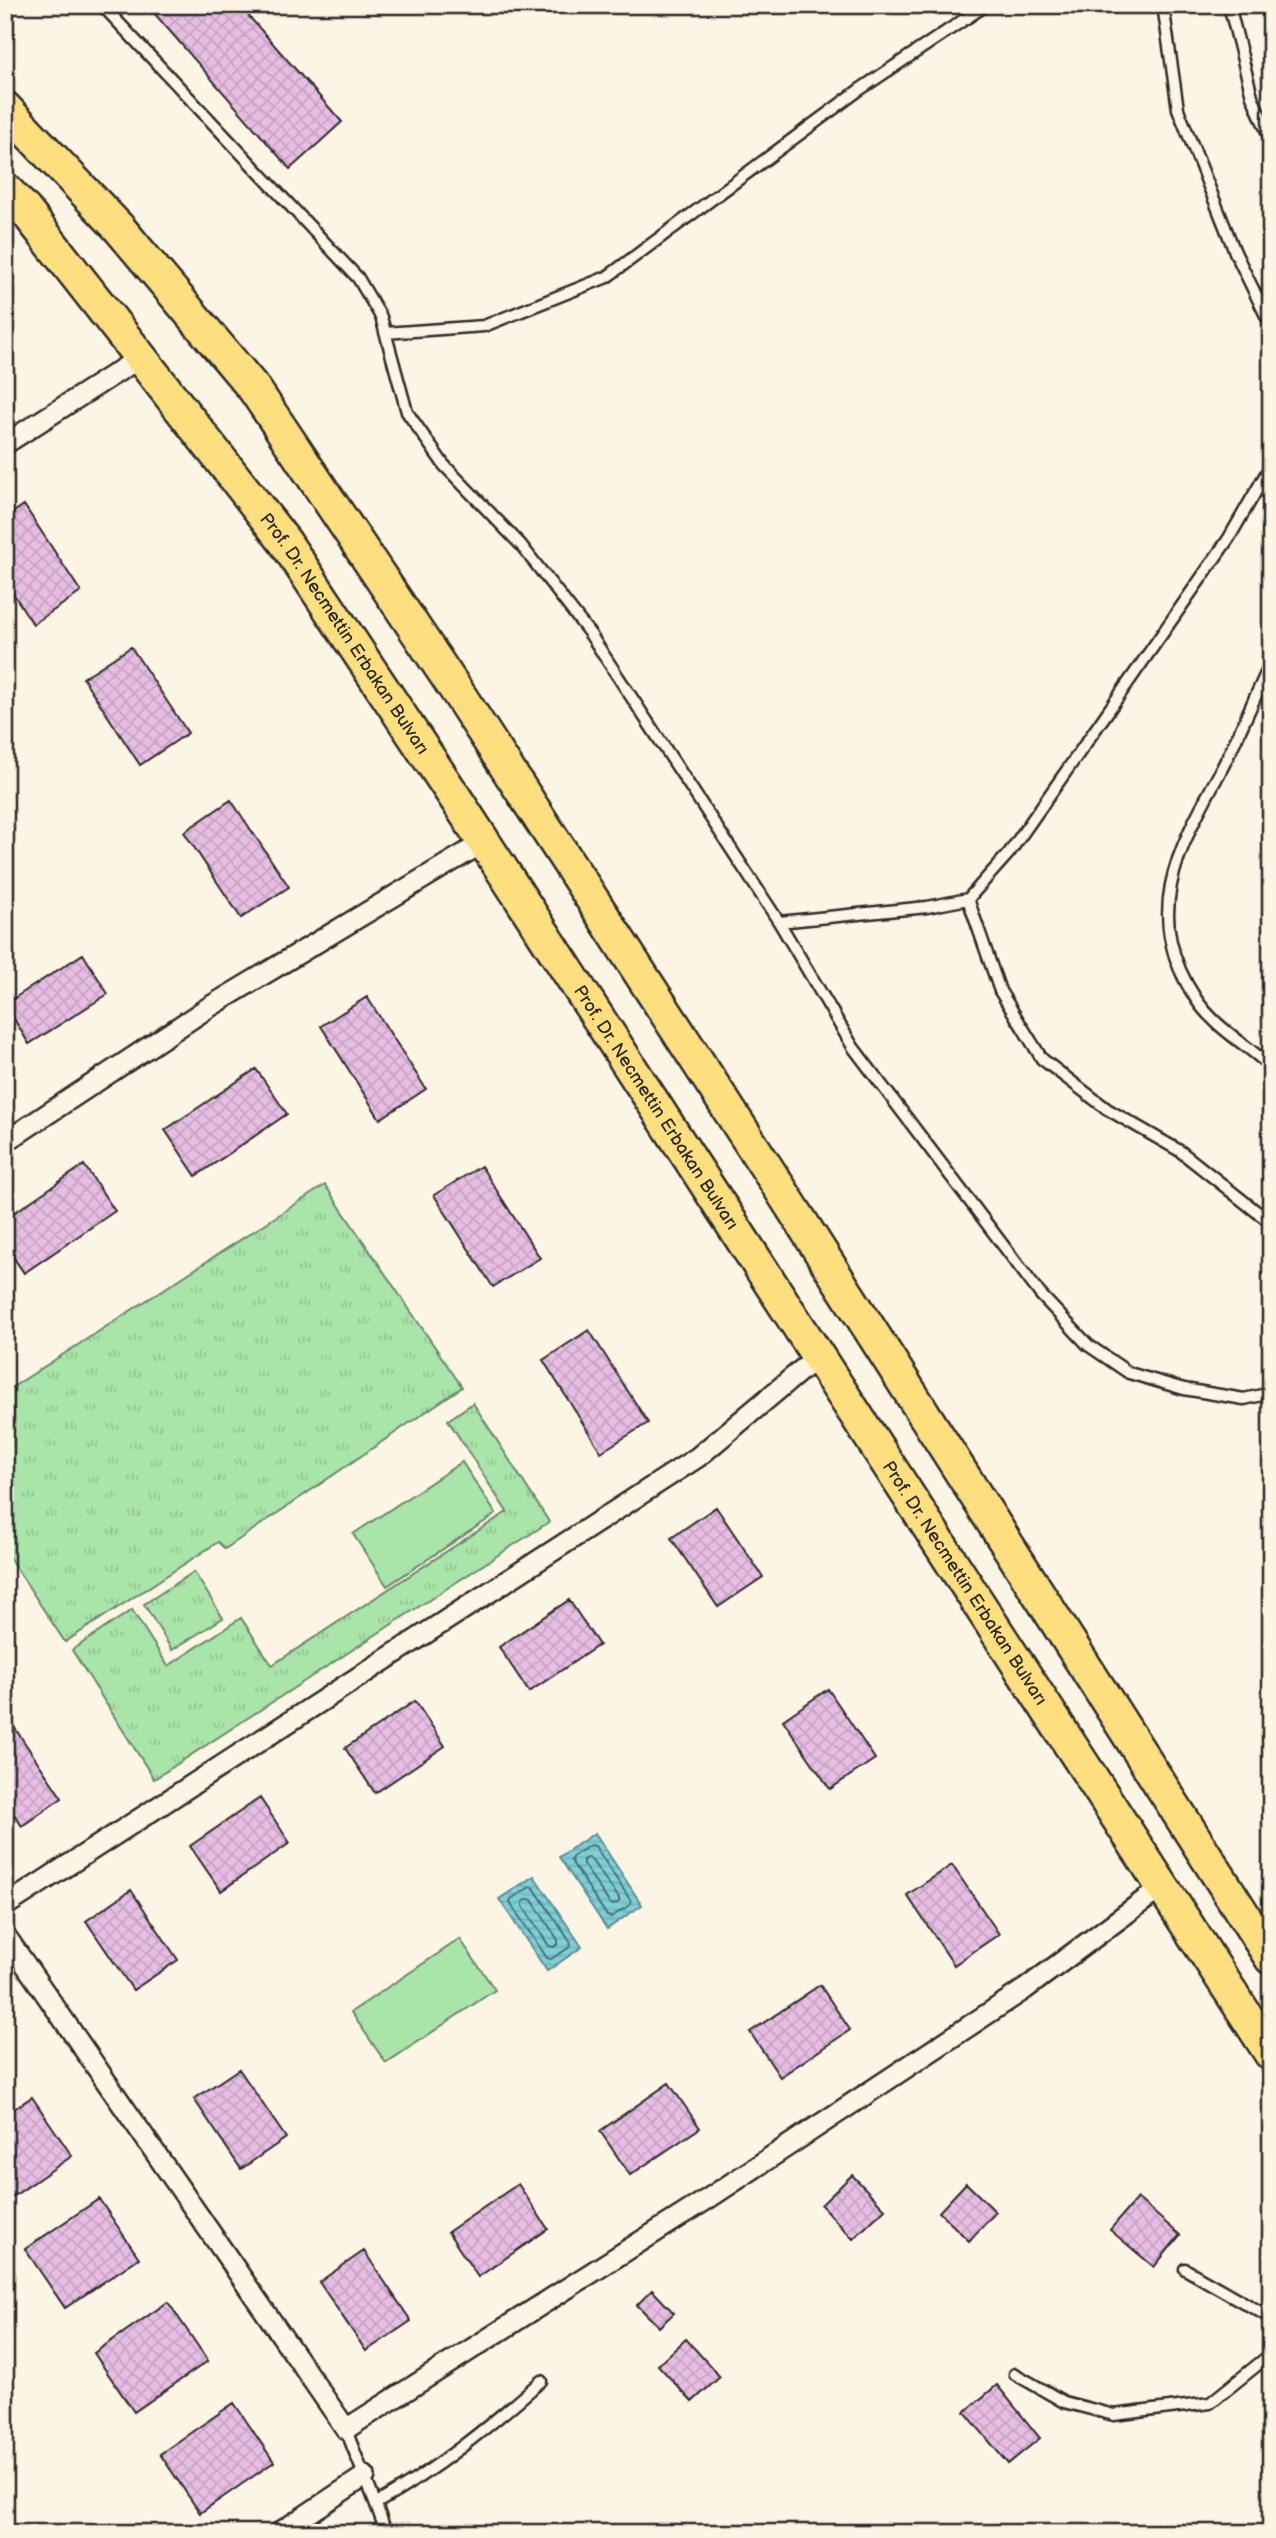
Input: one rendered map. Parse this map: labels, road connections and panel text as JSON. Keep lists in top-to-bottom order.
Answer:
{
  "streets": {
    "main road": ["Prof. Dr. Necmettin Erbakan Bulvarı"]
  }
}
